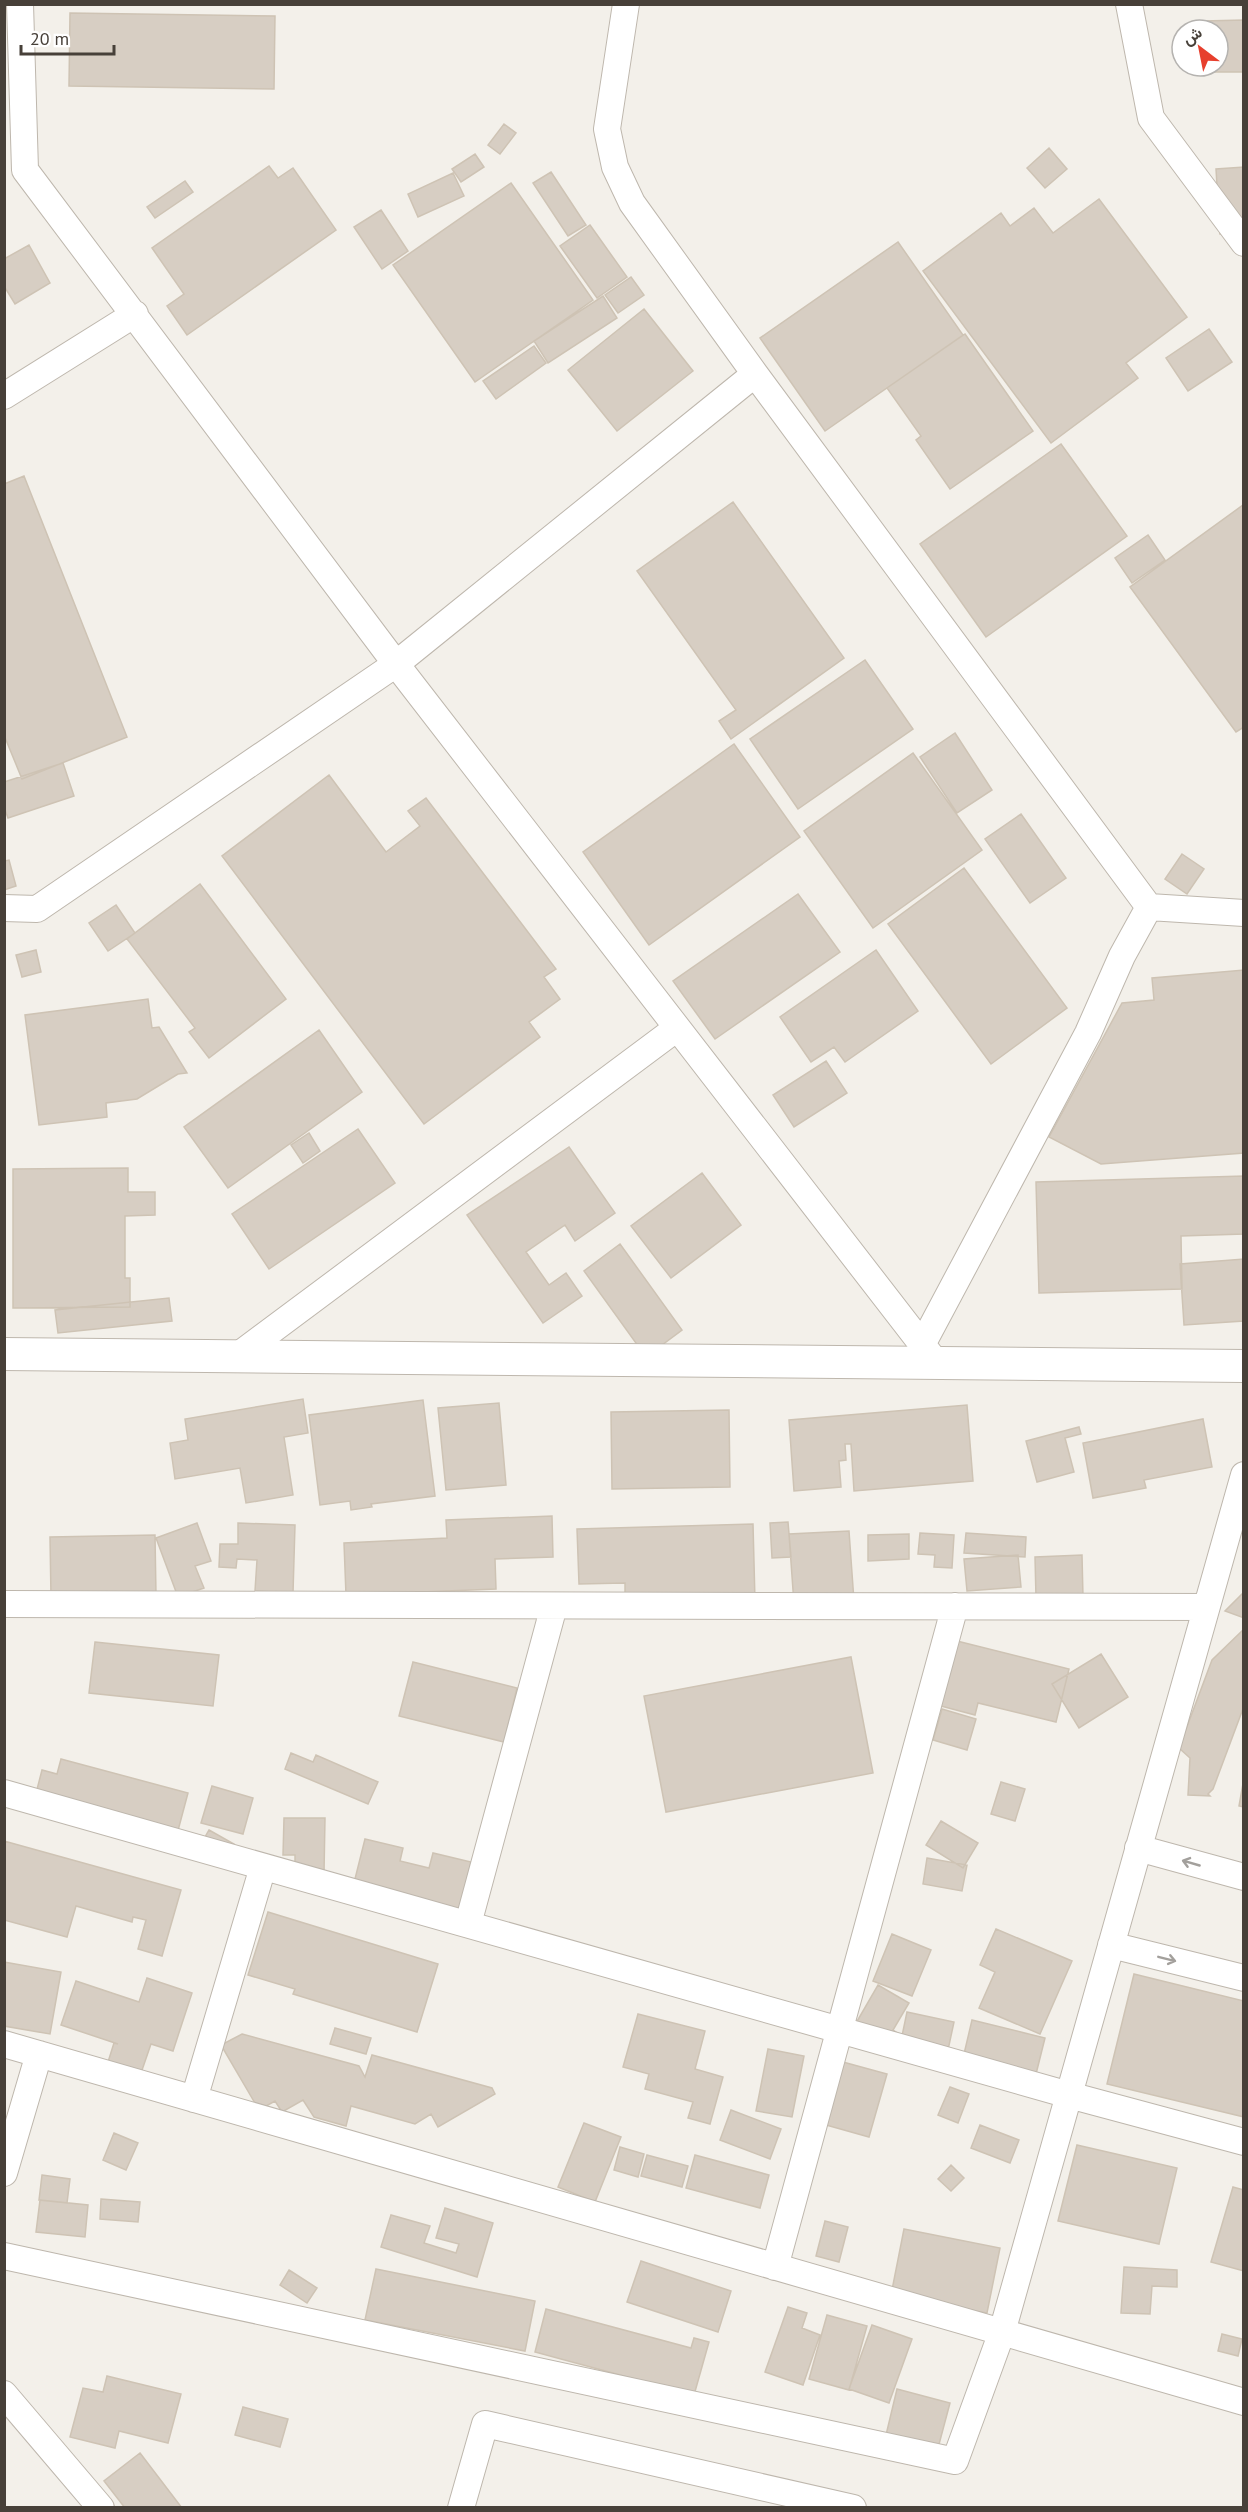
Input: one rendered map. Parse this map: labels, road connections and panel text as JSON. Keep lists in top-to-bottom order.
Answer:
{
  "scale_bar": "20 m",
  "north": "top left"
}
